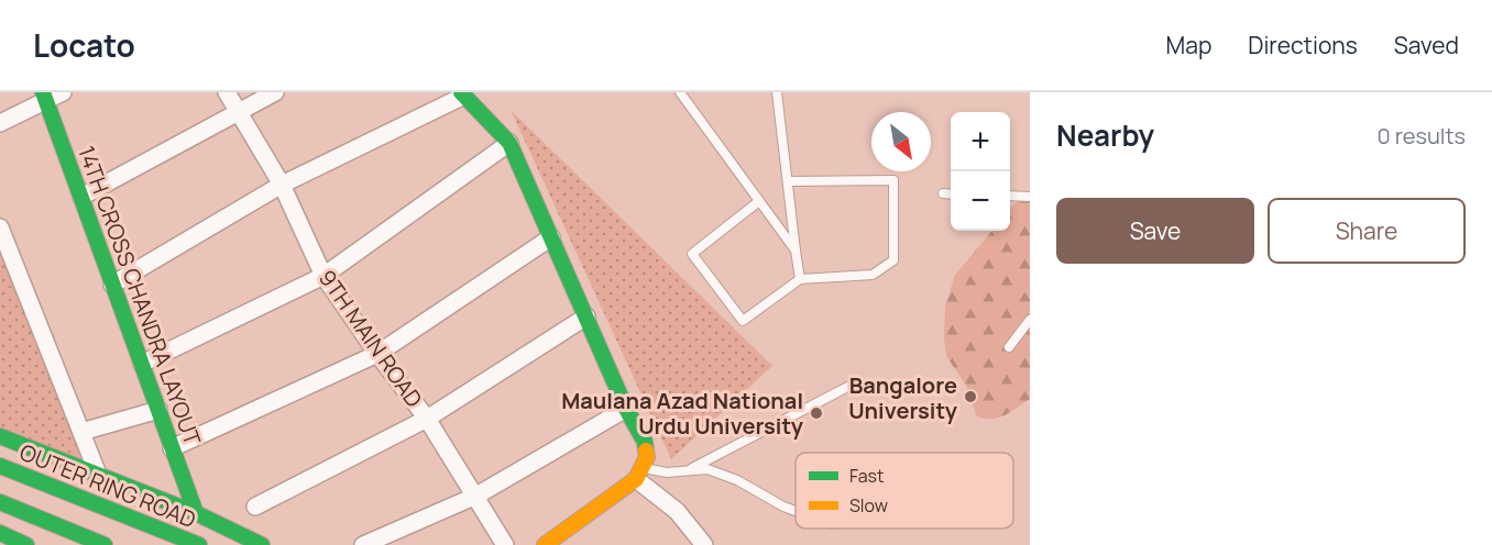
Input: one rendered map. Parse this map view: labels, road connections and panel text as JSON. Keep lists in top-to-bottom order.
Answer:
{
  "streets": {
    "main road": ["14TH CROSS CHANDRA LAYOUT", "OUTER RING ROAD"],
    "street": ["9TH MAIN ROAD"]
  },
  "places": ["Bangalore University", "Maulana Azad National Urdu University"],
  "legend": ["Fast", "Slow"],
  "north": "bottom right",
  "page": {
    "header": "Locato",
    "nav": ["Map", "Directions", "Saved"],
    "heading": ["Nearby", "0 results"],
    "map_buttons": ["+", "−"],
    "buttons": ["Save", "Share"]
  }
}
